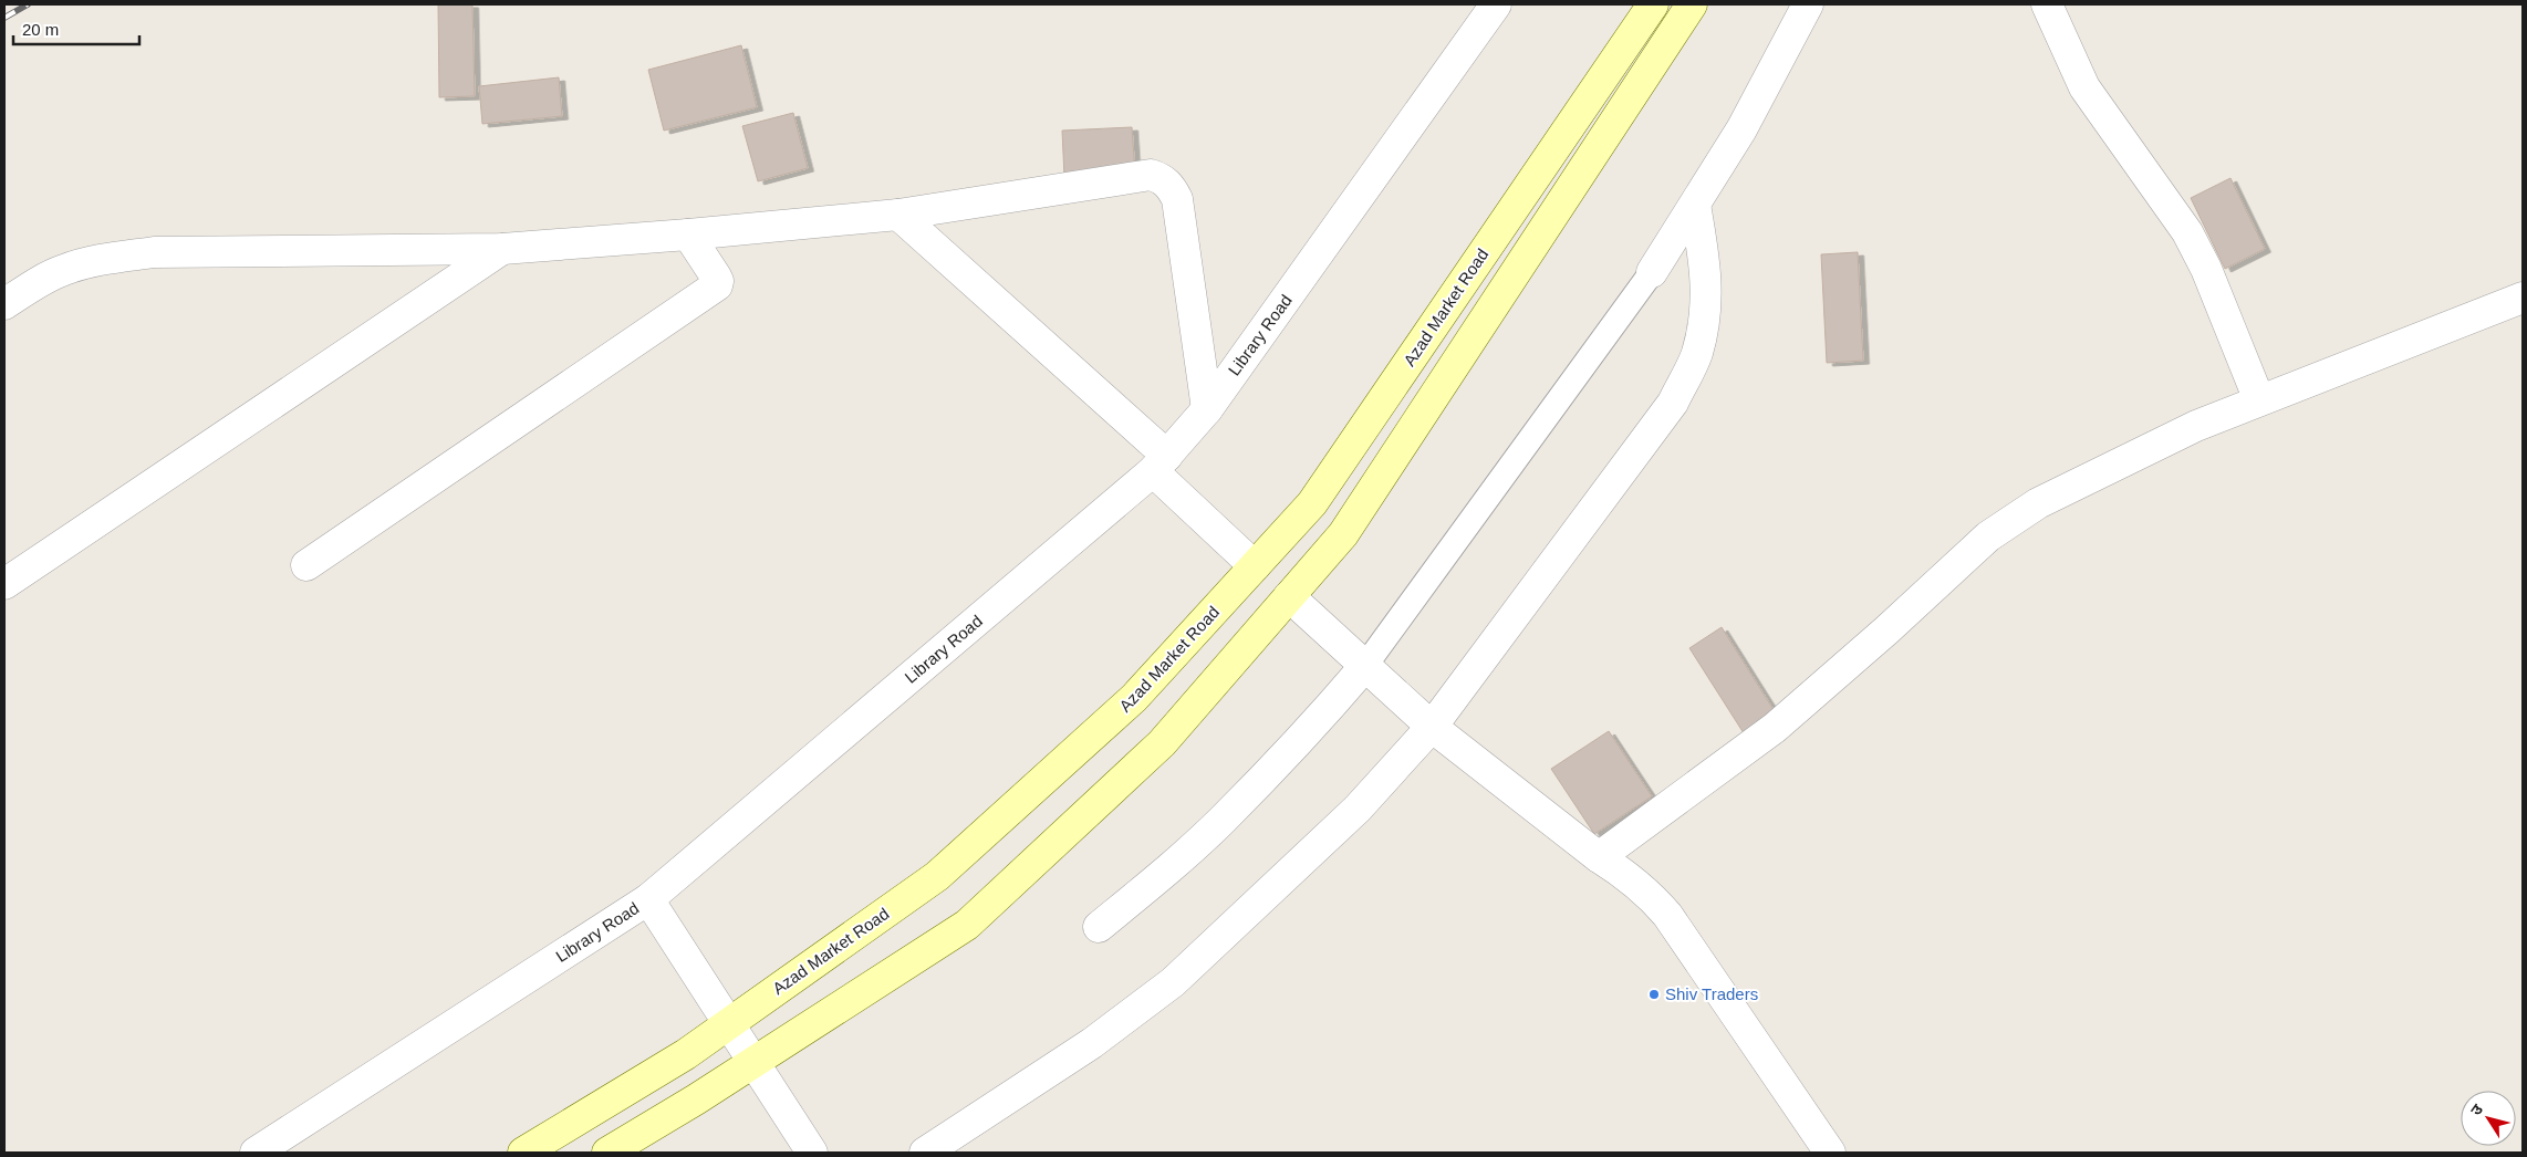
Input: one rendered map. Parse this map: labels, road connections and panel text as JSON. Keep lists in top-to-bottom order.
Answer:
{
  "streets": {
    "main road": ["Azad Market Road"],
    "street": ["Library Road"]
  },
  "places": ["Shiv Traders"],
  "scale_bar": "20 m",
  "north": "top left"
}
